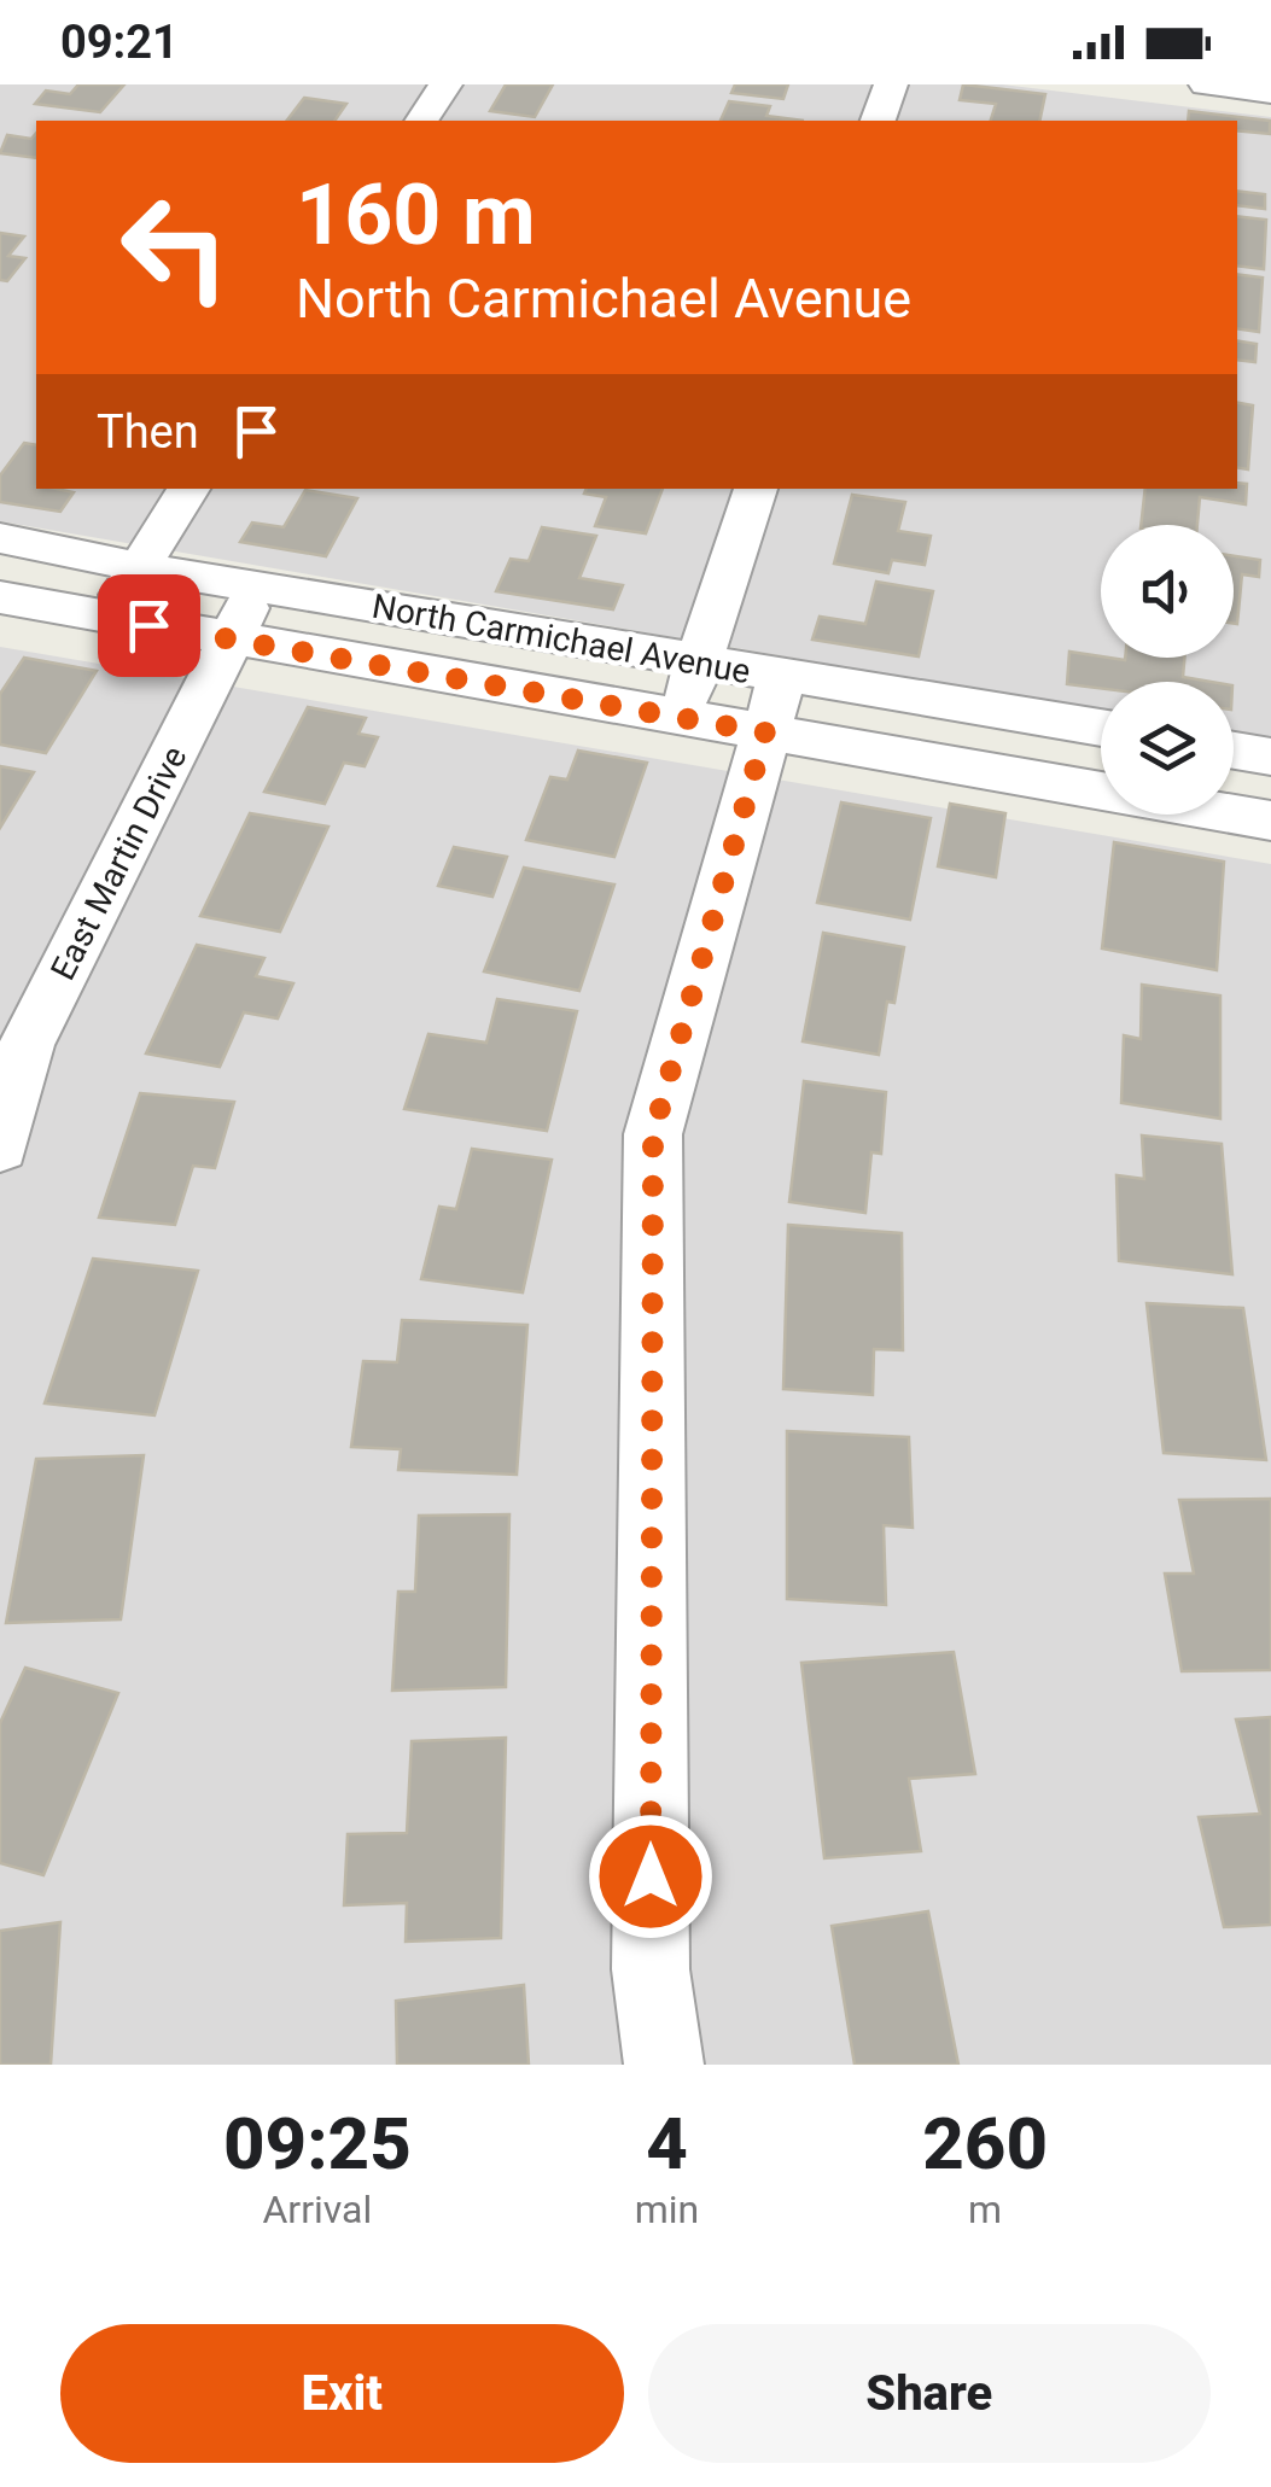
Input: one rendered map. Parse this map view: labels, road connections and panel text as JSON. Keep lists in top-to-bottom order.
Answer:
{
  "streets": {
    "street": ["North Carmichael Avenue", "East Martin Drive"]
  },
  "crossings": [
    ["North Carmichael Avenue", "East Martin Drive"]
  ],
  "page": {
    "status": "09:21",
    "turn": ["160 m", "North Carmichael Avenue"],
    "then": "Then",
    "eta": [
      "09:25",
      "Arrival",
      "4",
      "min",
      "260",
      "m"
    ],
    "buttons": ["Exit", "Share"]
  }
}
